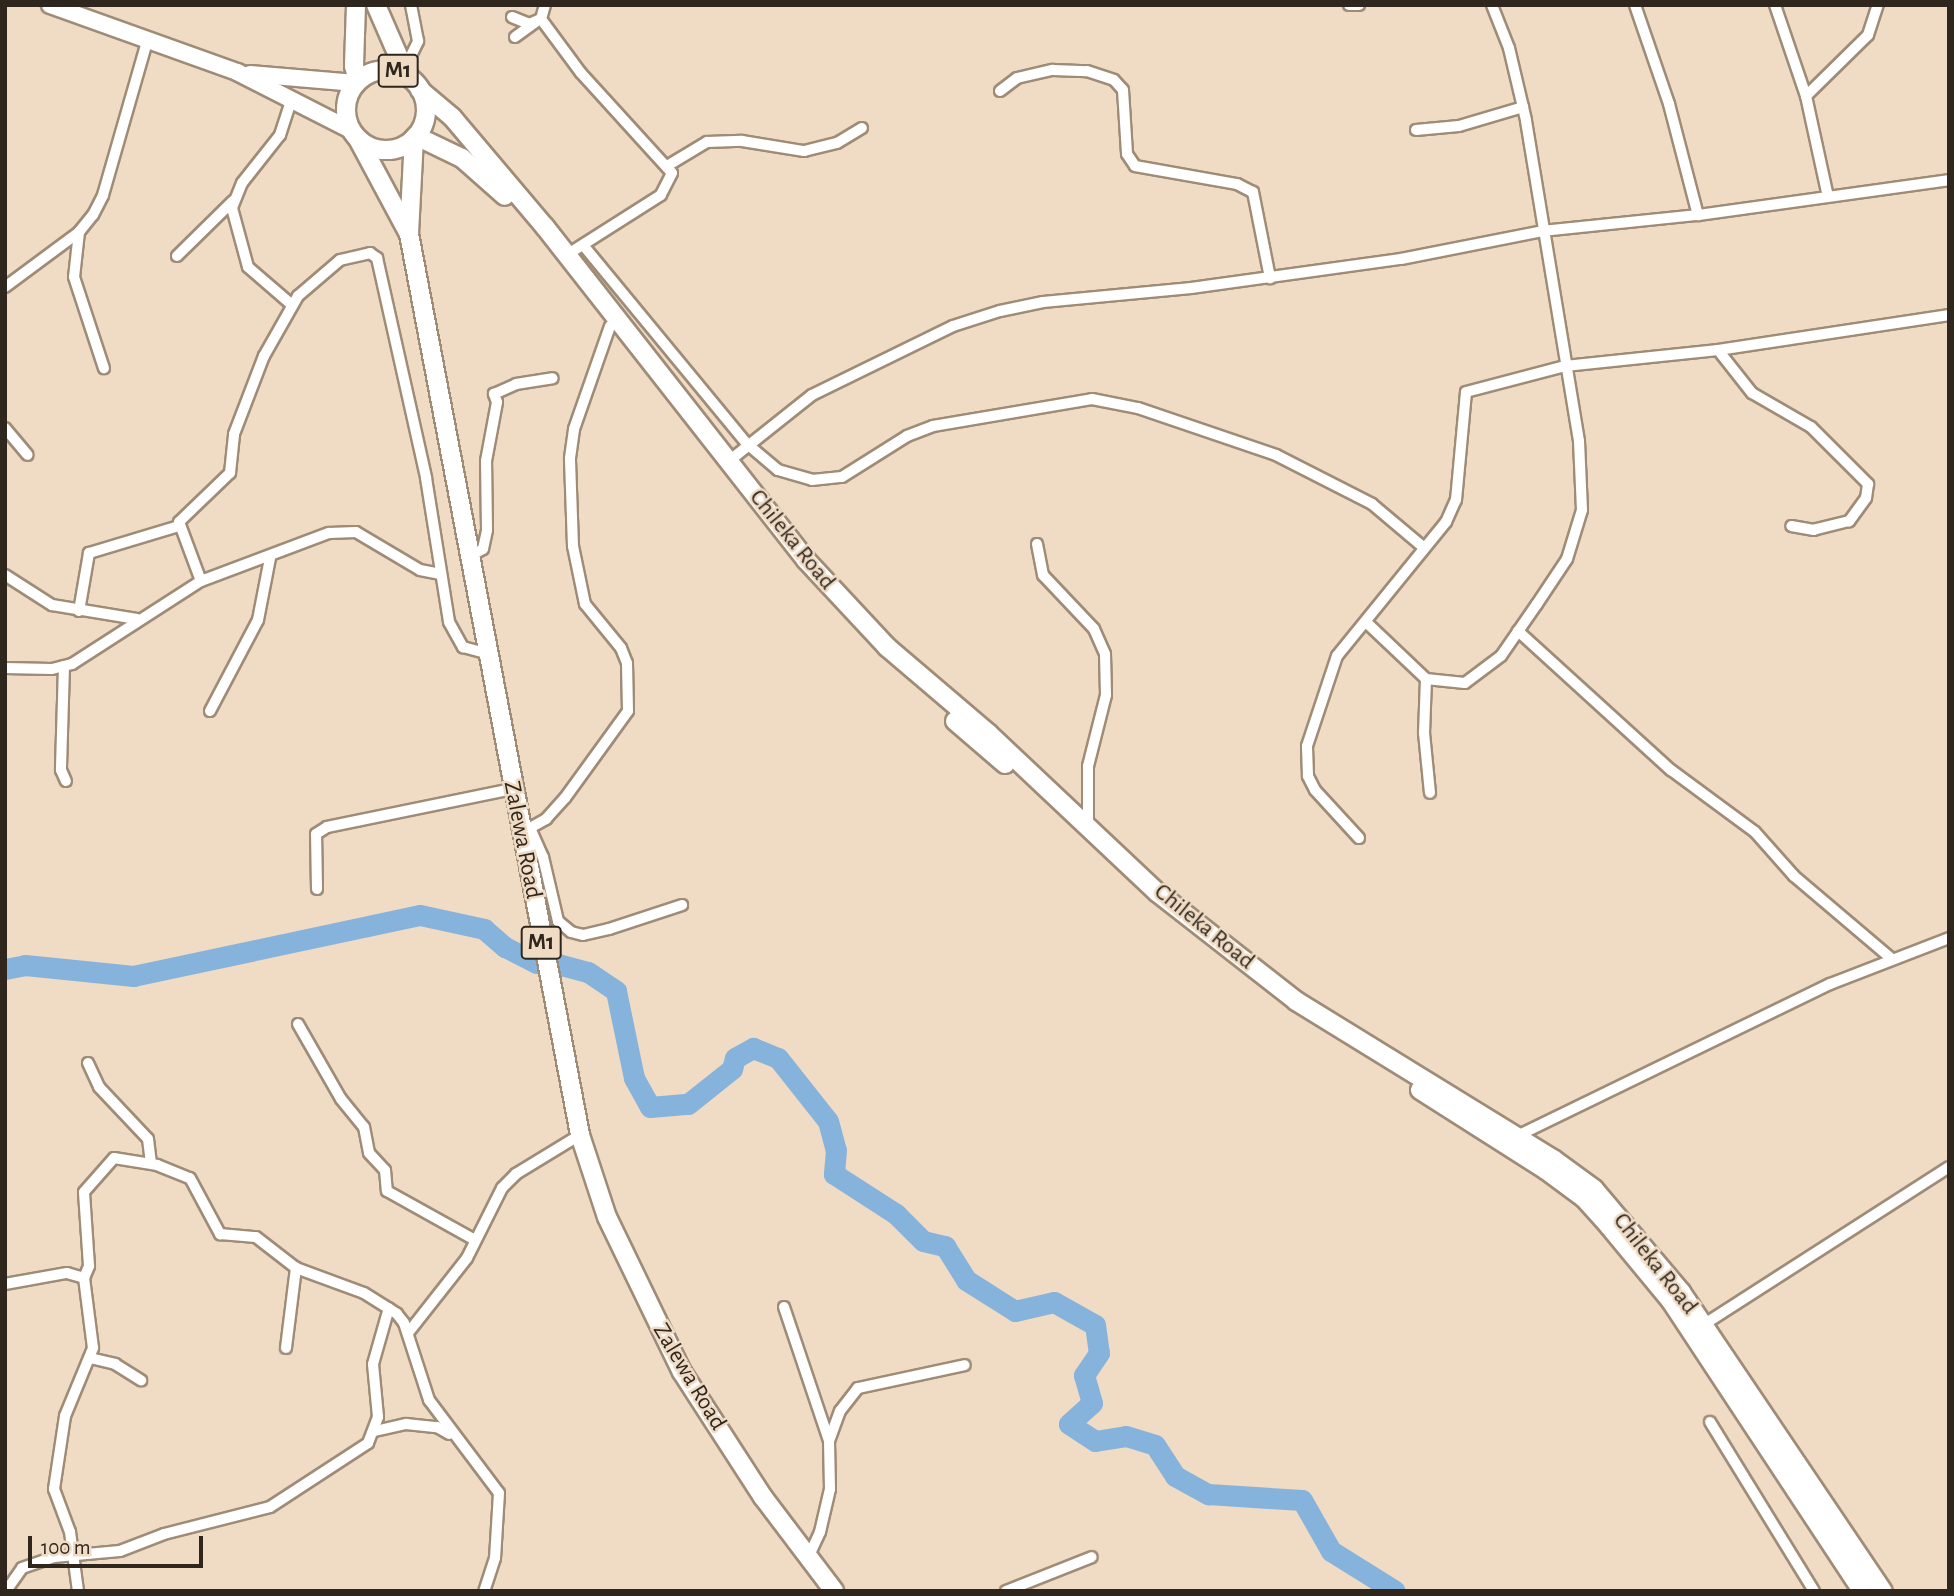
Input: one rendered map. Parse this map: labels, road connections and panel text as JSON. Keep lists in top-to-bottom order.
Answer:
{
  "streets": {
    "highway": ["M1", "Chileka Road", "Zalewa Road"]
  },
  "crossings": [
    ["M1", "Chileka Road"],
    ["M1", "Zalewa Road"],
    ["Chileka Road", "Zalewa Road"]
  ],
  "scale_bar": "100 m"
}
